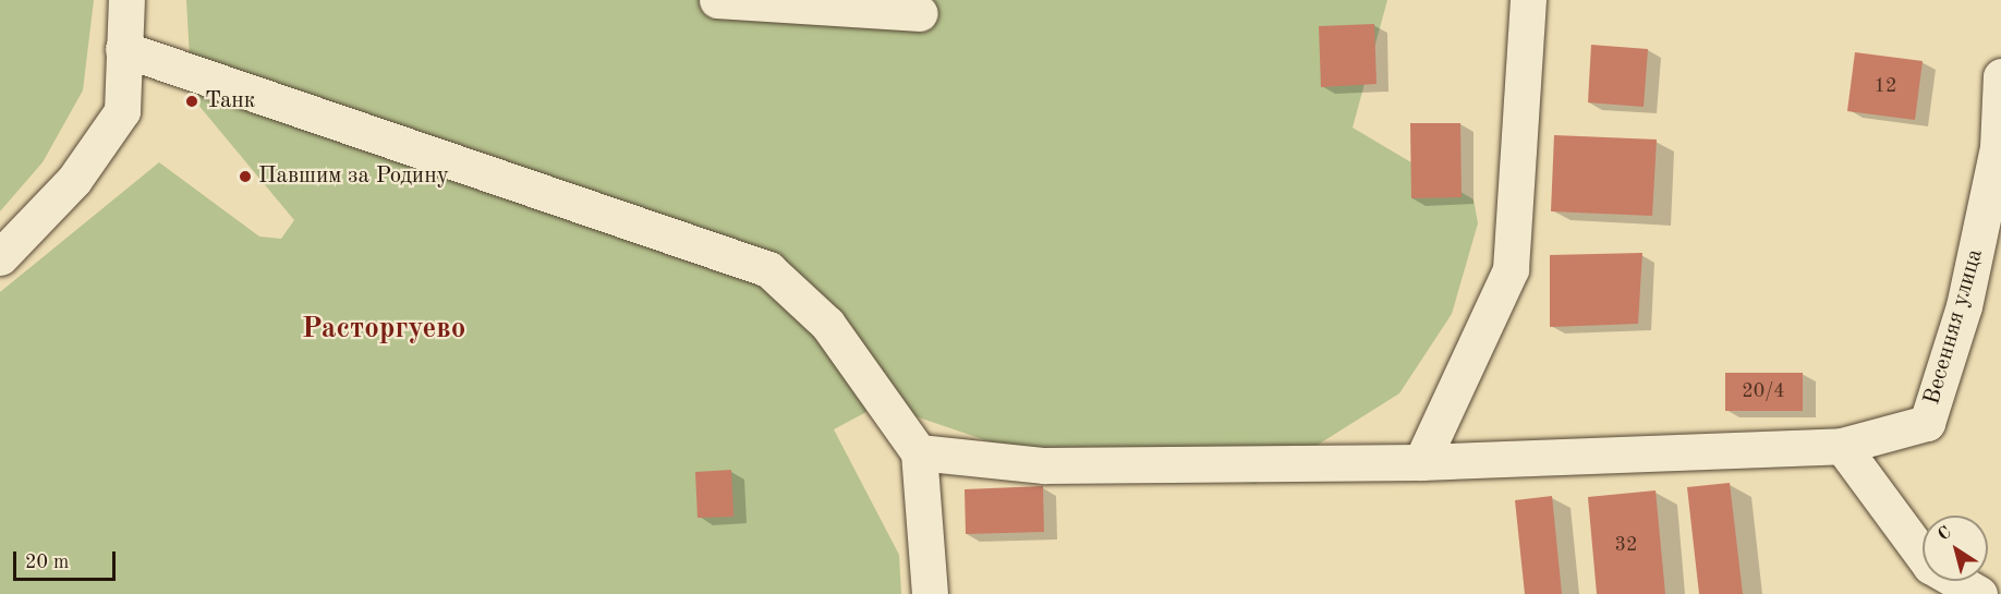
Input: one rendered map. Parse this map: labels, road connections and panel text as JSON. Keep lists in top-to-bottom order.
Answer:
{
  "streets": {
    "street": ["Весенняя улица"]
  },
  "districts": ["Расторгуево"],
  "places": ["Танк", "Павшим за Родину"],
  "house_numbers": ["12", "20/4", "32"],
  "scale_bar": "20 m",
  "north": "top left"
}
